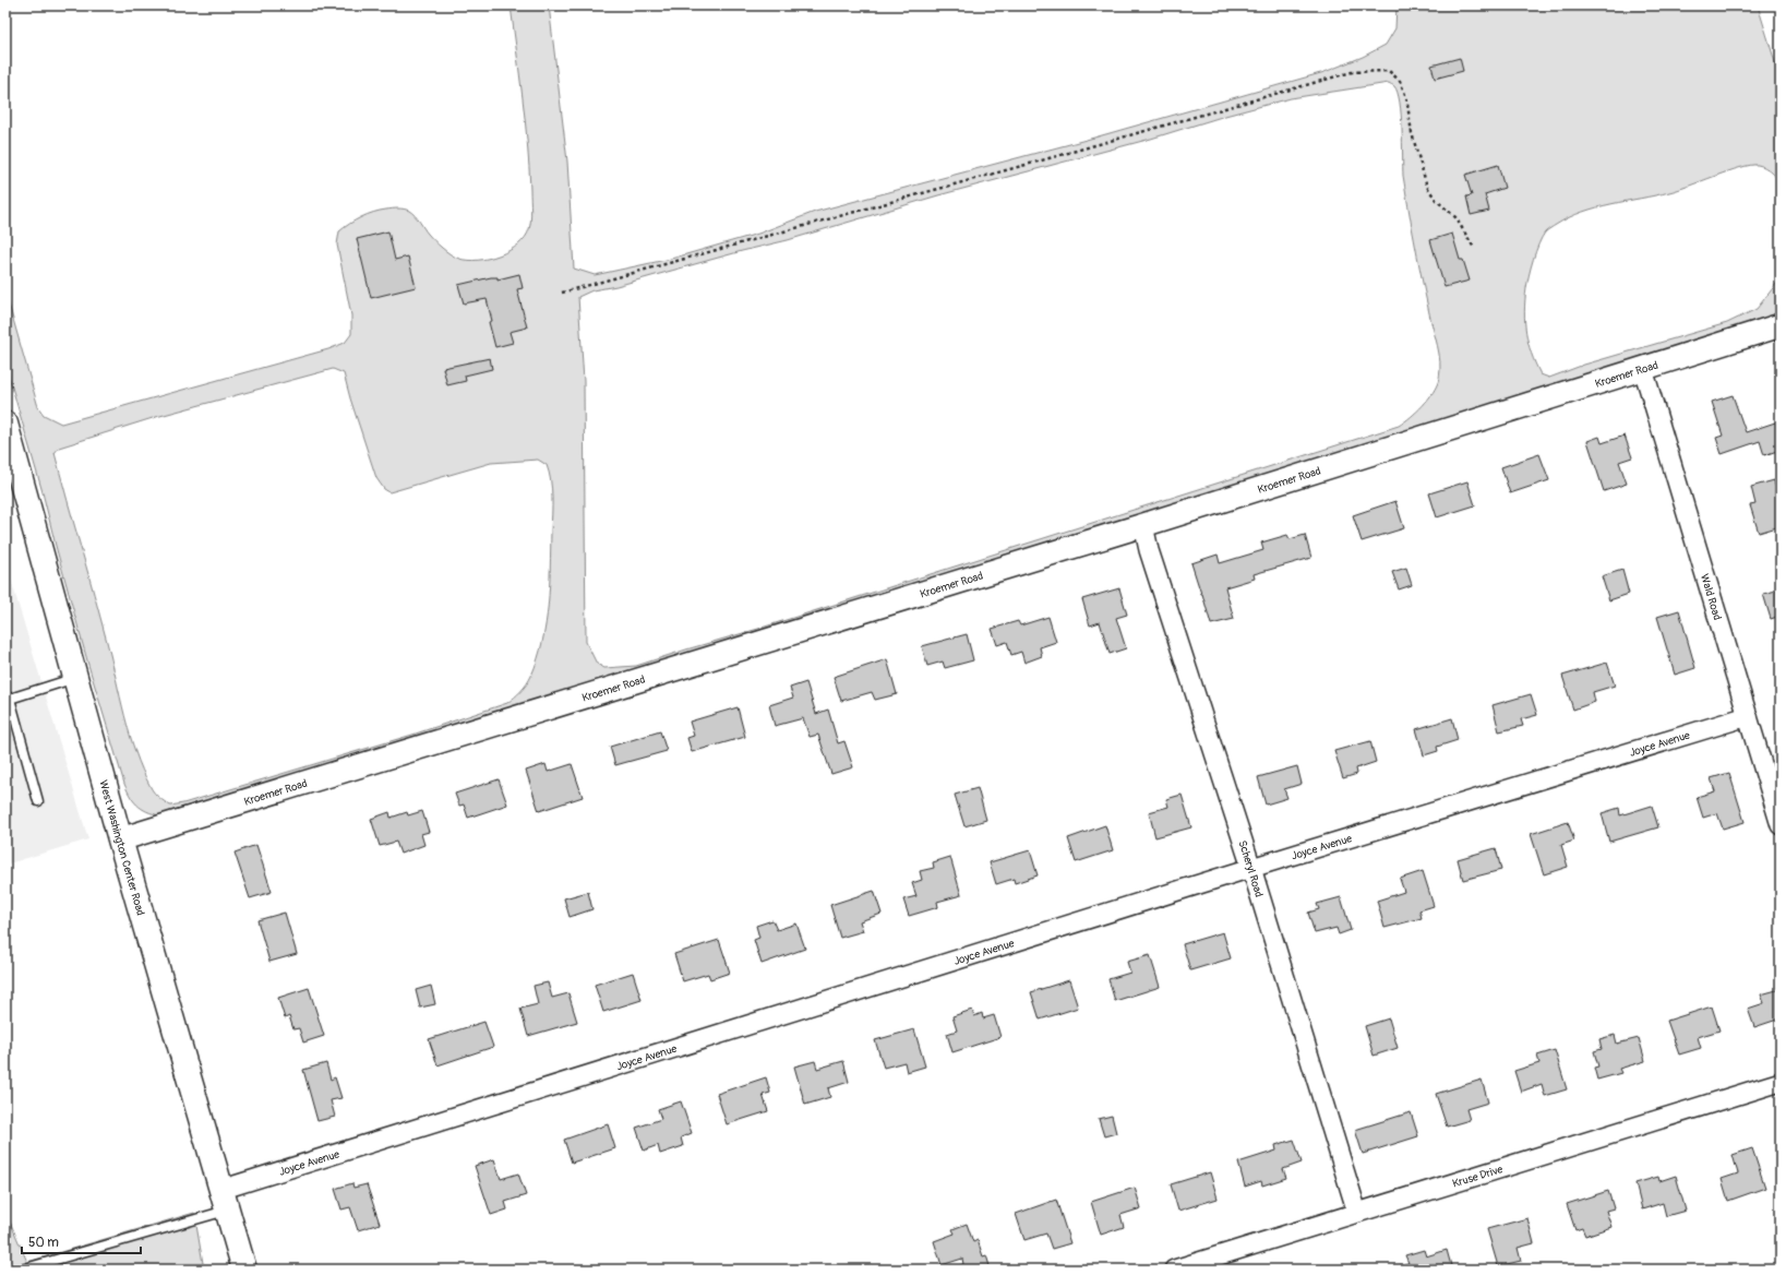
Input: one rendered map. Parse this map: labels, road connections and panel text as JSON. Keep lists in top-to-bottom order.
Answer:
{
  "streets": {
    "main road": ["West Washington Center Road"],
    "street": [
      "Kroemer Road",
      "Wald Road",
      "Joyce Avenue",
      "Scheryl Road",
      "Kruse Drive"
    ]
  },
  "crossings": [
    ["Kroemer Road", "Wald Road"],
    ["Kroemer Road", "West Washington Center Road"],
    ["Kroemer Road", "Scheryl Road"],
    ["Wald Road", "Joyce Avenue"],
    ["Joyce Avenue", "West Washington Center Road"],
    ["Joyce Avenue", "Scheryl Road"],
    ["Scheryl Road", "Kruse Drive"]
  ],
  "scale_bar": "50 m"
}
